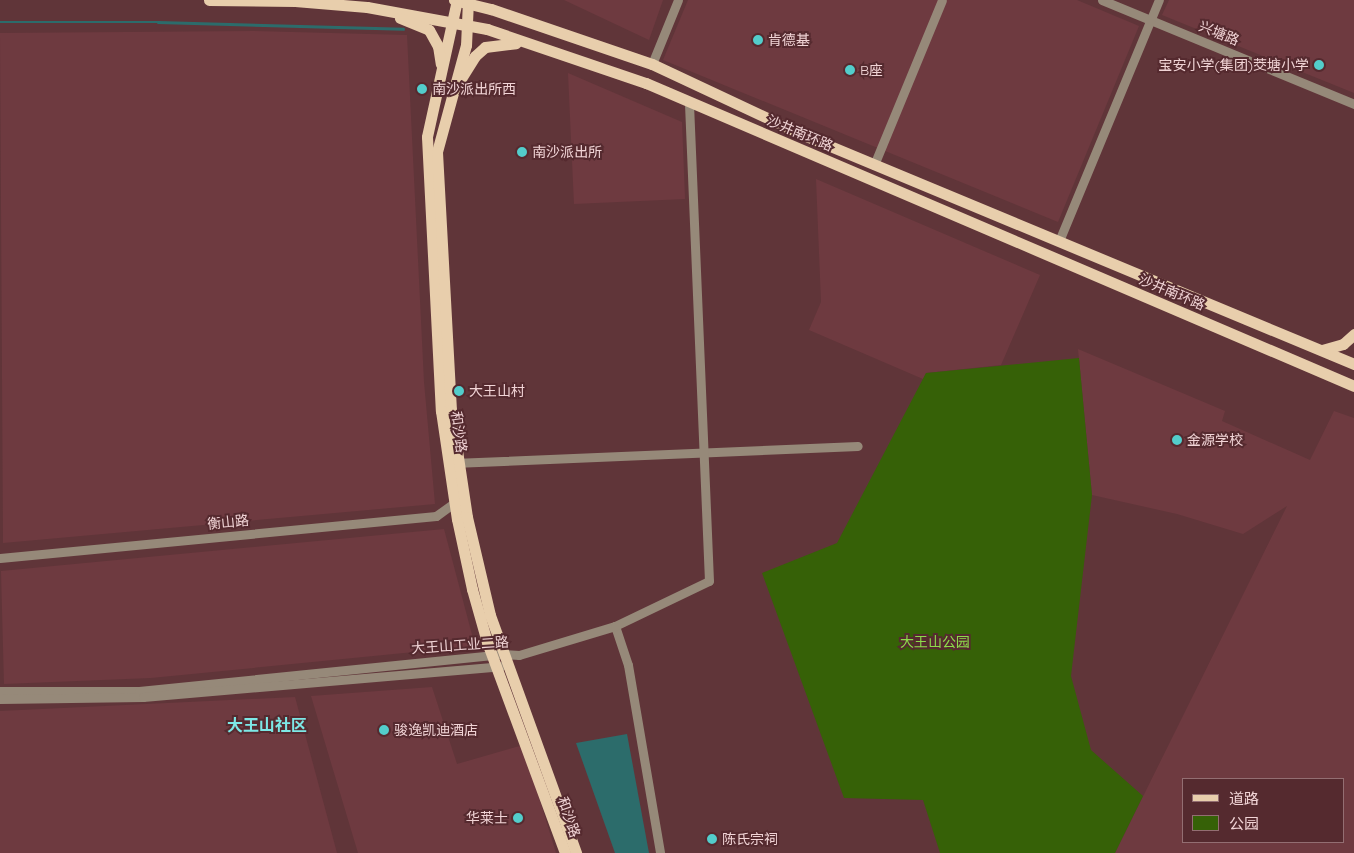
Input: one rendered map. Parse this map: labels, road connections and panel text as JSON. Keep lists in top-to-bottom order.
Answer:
{
  "streets": {
    "main road": ["沙井南环路", "和沙路"],
    "street": ["兴塘路", "衡山路", "大王山工业二路"]
  },
  "crossings": [
    ["沙井南环路", "和沙路"],
    ["和沙路", "衡山路"],
    ["和沙路", "大王山工业二路"]
  ],
  "districts": ["大王山社区"],
  "parks": ["大王山公园"],
  "places": [
    "肯德基",
    "宝安小学(集团)茭塘小学",
    "B座",
    "南沙派出所西",
    "南沙派出所",
    "大王山村",
    "金源学校",
    "骏逸凯迪酒店",
    "华莱士",
    "陈氏宗祠"
  ],
  "legend": ["道路", "公园"]
}
